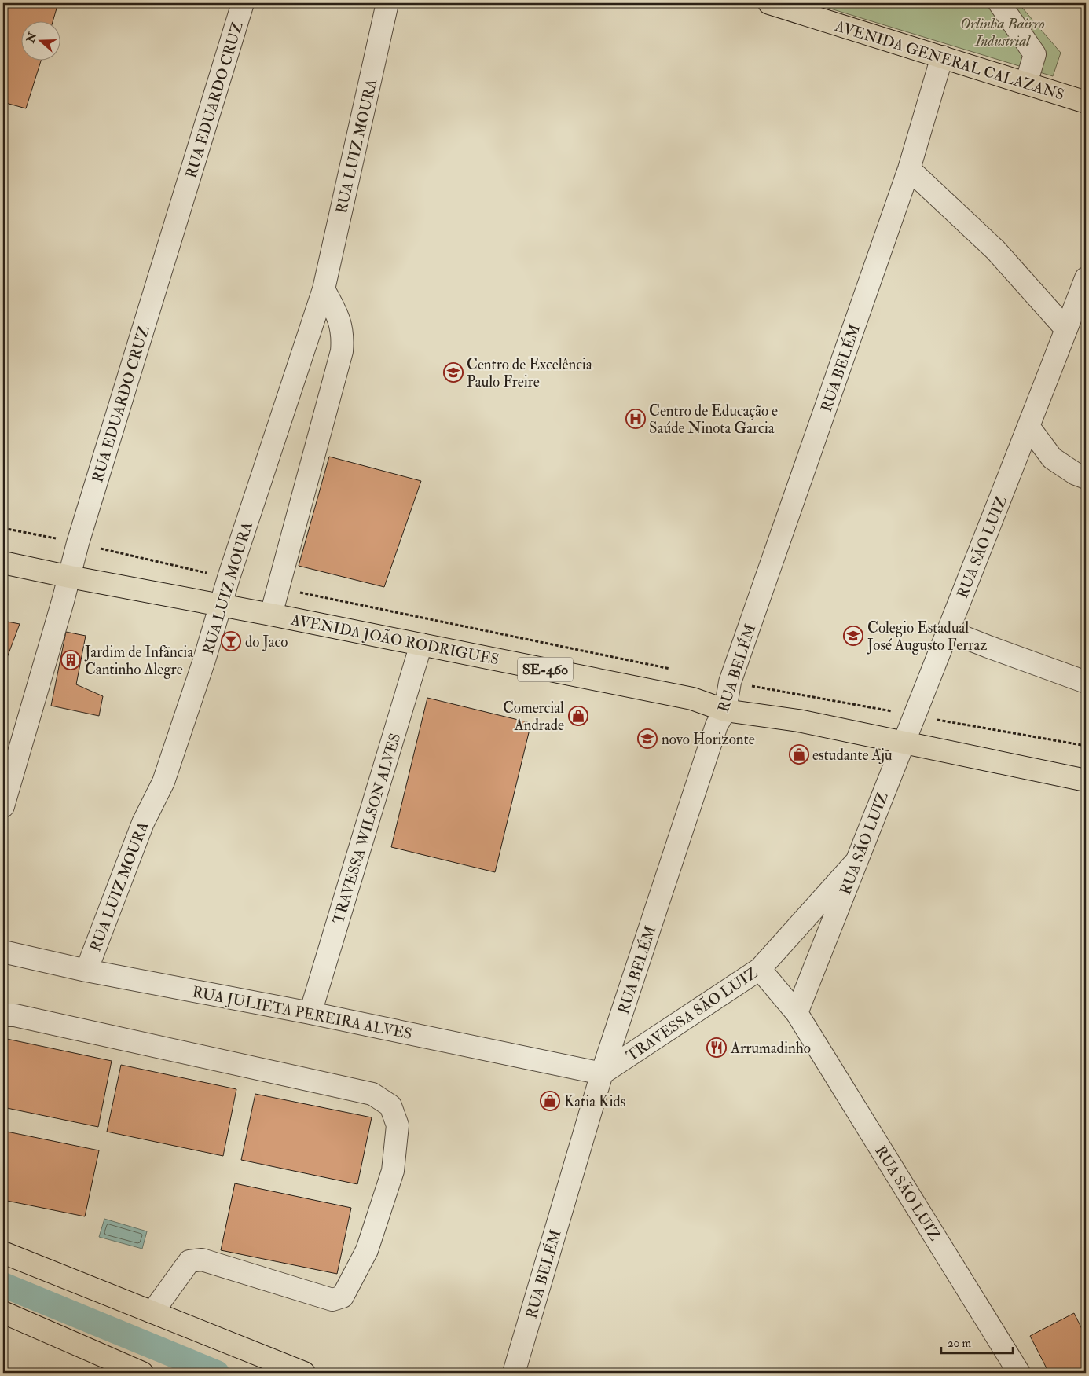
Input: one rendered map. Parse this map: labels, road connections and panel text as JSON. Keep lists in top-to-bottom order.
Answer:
{
  "streets": {
    "main road": ["AVENIDA GENERAL CALAZANS", "AVENIDA JOÃO RODRIGUES", "SE-460"],
    "street": [
      "RUA EDUARDO CRUZ",
      "RUA LUIZ MOURA",
      "RUA BELÉM",
      "RUA SÃO LUIZ",
      "TRAVESSA WILSON ALVES",
      "RUA JULIETA PEREIRA ALVES",
      "TRAVESSA SÃO LUIZ"
    ]
  },
  "crossings": [
    ["AVENIDA GENERAL CALAZANS", "RUA BELÉM"],
    ["RUA EDUARDO CRUZ", "AVENIDA JOÃO RODRIGUES"],
    ["RUA LUIZ MOURA", "AVENIDA JOÃO RODRIGUES"],
    ["RUA LUIZ MOURA", "RUA JULIETA PEREIRA ALVES"],
    ["RUA BELÉM", "AVENIDA JOÃO RODRIGUES"],
    ["RUA BELÉM", "RUA JULIETA PEREIRA ALVES"],
    ["RUA BELÉM", "TRAVESSA SÃO LUIZ"],
    ["RUA SÃO LUIZ", "AVENIDA JOÃO RODRIGUES"],
    ["RUA SÃO LUIZ", "TRAVESSA SÃO LUIZ"],
    ["AVENIDA JOÃO RODRIGUES", "TRAVESSA WILSON ALVES"],
    ["TRAVESSA WILSON ALVES", "RUA JULIETA PEREIRA ALVES"],
    ["RUA JULIETA PEREIRA ALVES", "TRAVESSA SÃO LUIZ"]
  ],
  "parks": ["Orlinha Bairro Industrial"],
  "places": {
    "school or university": ["Centro de Excelência Paulo Freire", "Colegio Estadual José Augusto Ferraz", "novo Horizonte"],
    "hospital": ["Centro de Educação e Saúde Ninota Garcia"],
    "bar": ["do Jaco"],
    "building": ["Jardim de Infãncia Cantinho Alegre"],
    "shop": ["Comercial Andrade", "estudante Aju", "Katia Kids"],
    "restaurant": ["Arrumadinho"]
  },
  "scale_bar": "20 m",
  "north": "left"
}
